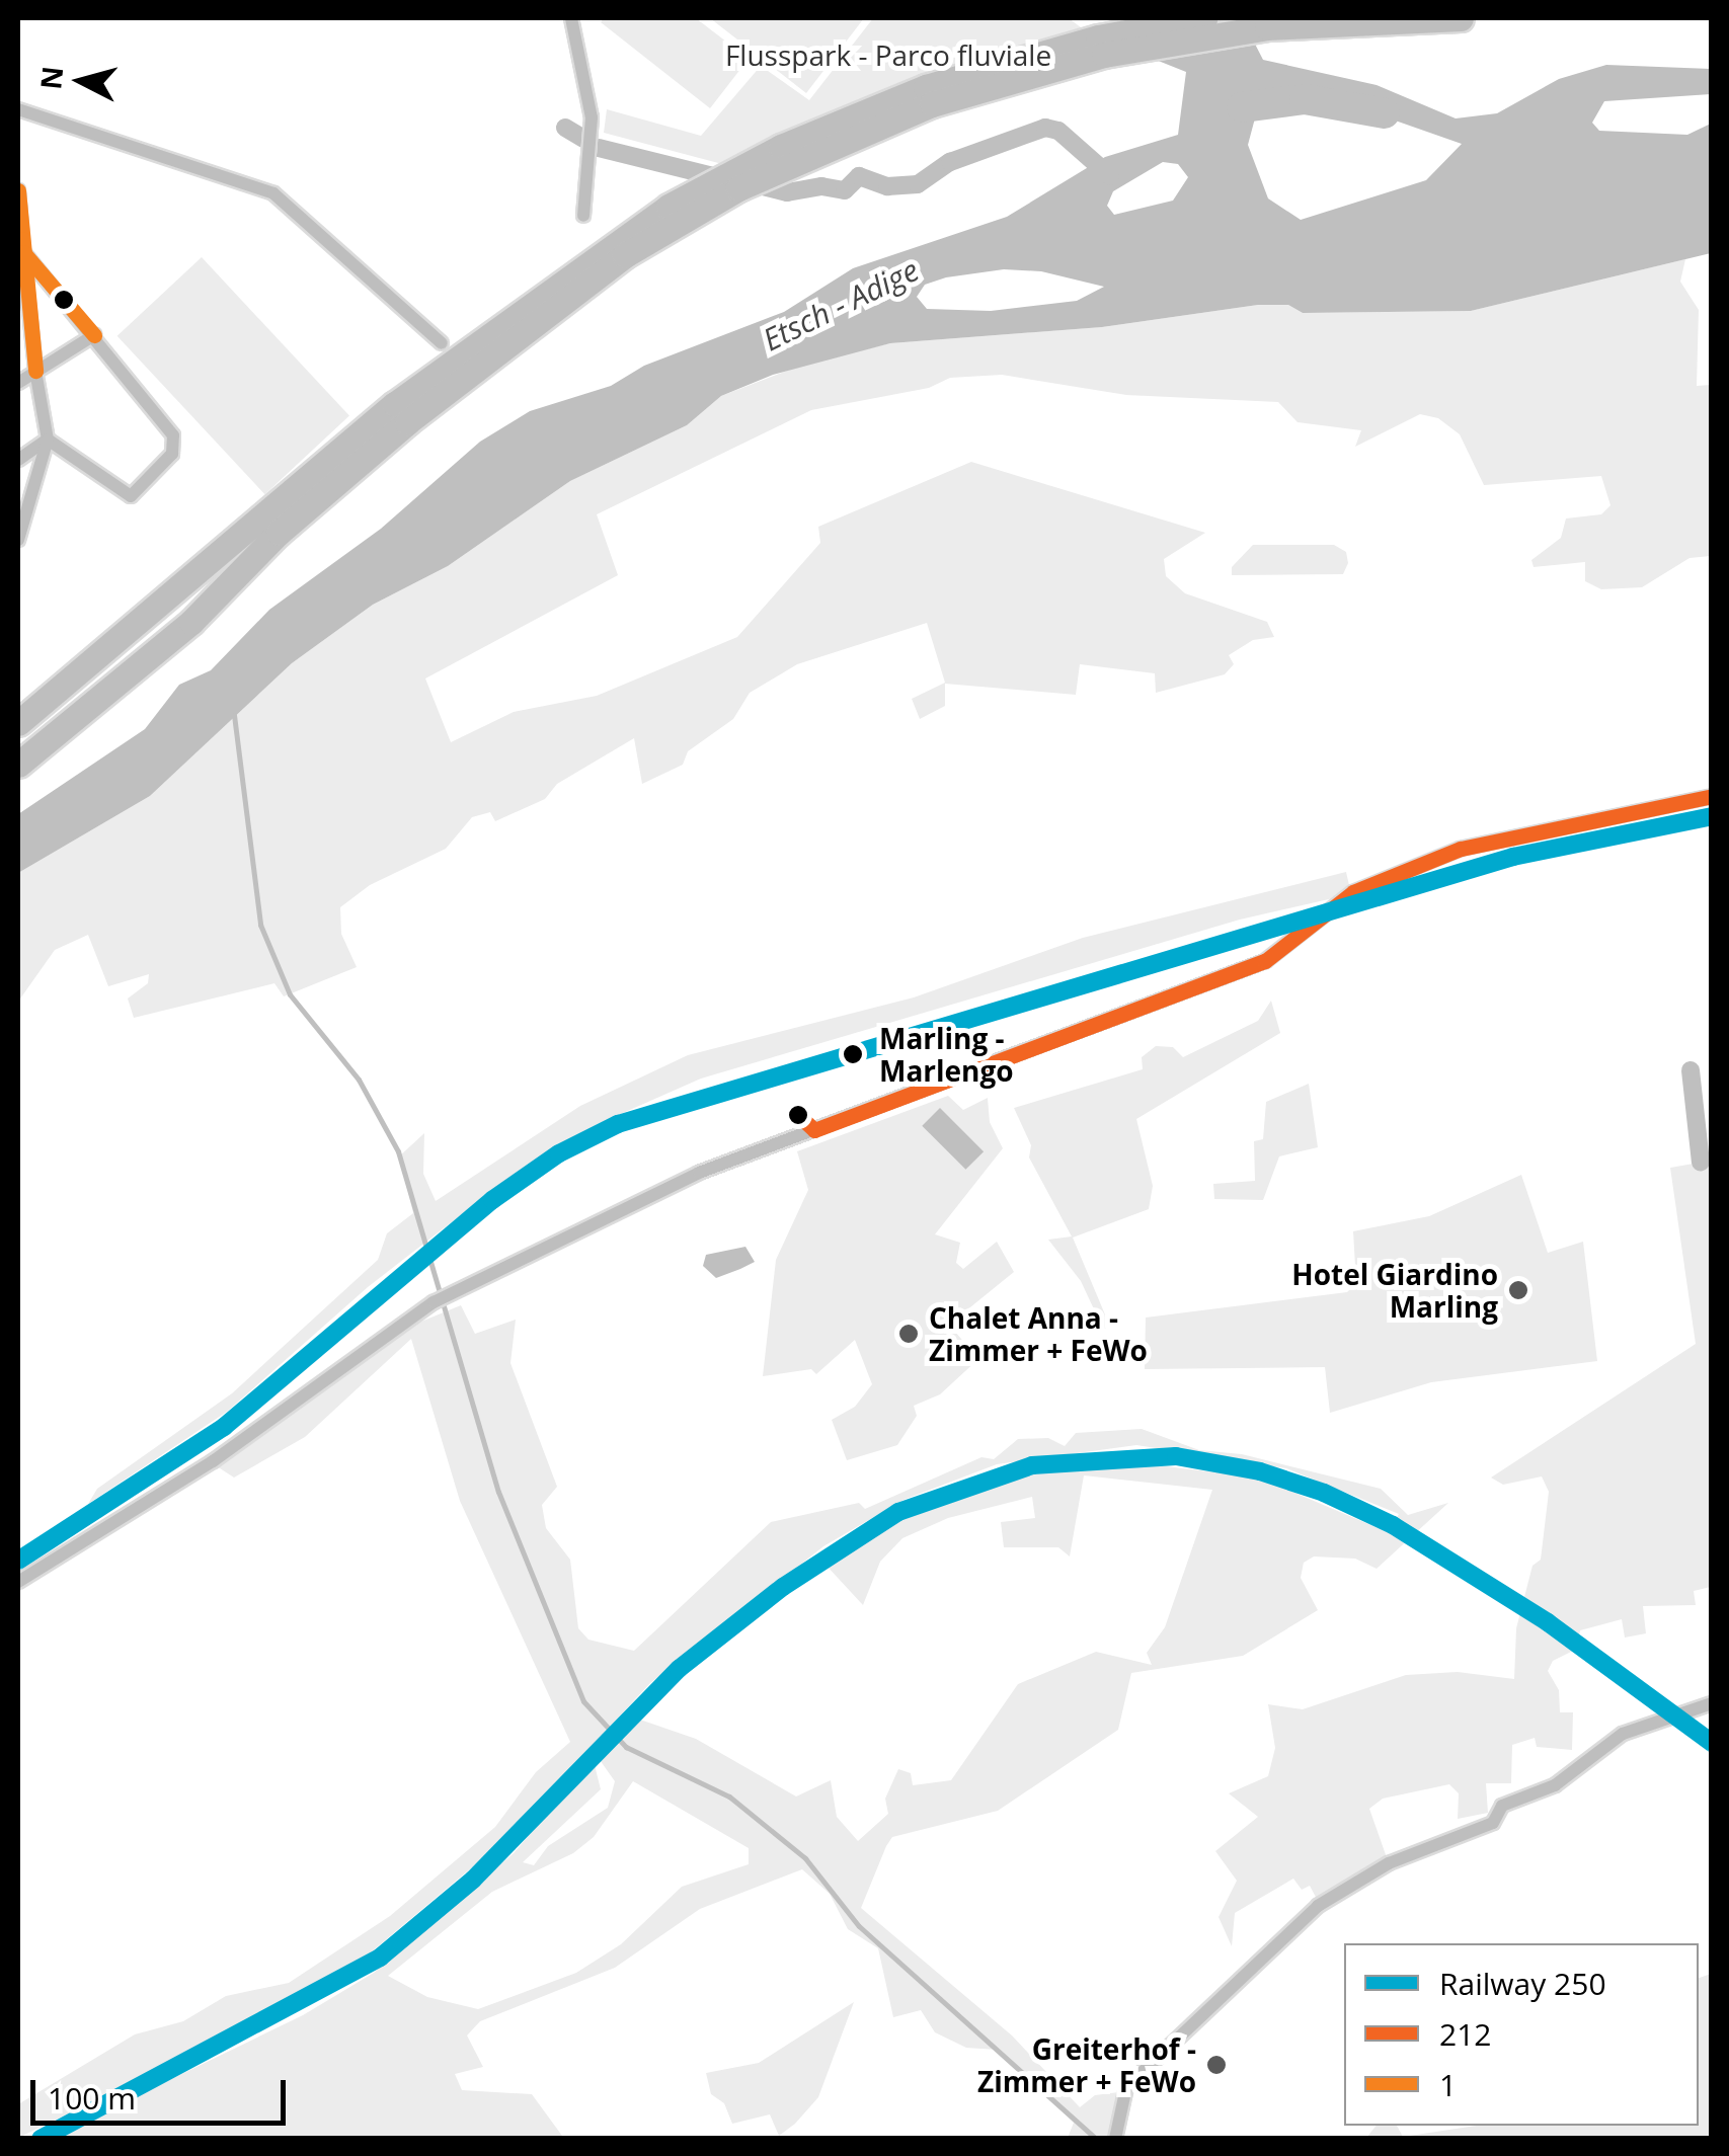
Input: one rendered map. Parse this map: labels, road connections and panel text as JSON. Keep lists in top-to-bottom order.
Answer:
{
  "water": ["Etsch - Adige"],
  "parks": ["Flusspark - Parco fluviale"],
  "places": [
    "Marling - Marlengo",
    "Hotel Giardino Marling",
    "Chalet Anna - Zimmer + FeWo",
    "Greiterhof - Zimmer + FeWo"
  ],
  "lines": ["transit line 1", "transit line 212", "rail line 250"],
  "legend": ["Railway 250", "212", "1"],
  "scale_bar": "100 m",
  "north": "left"
}
